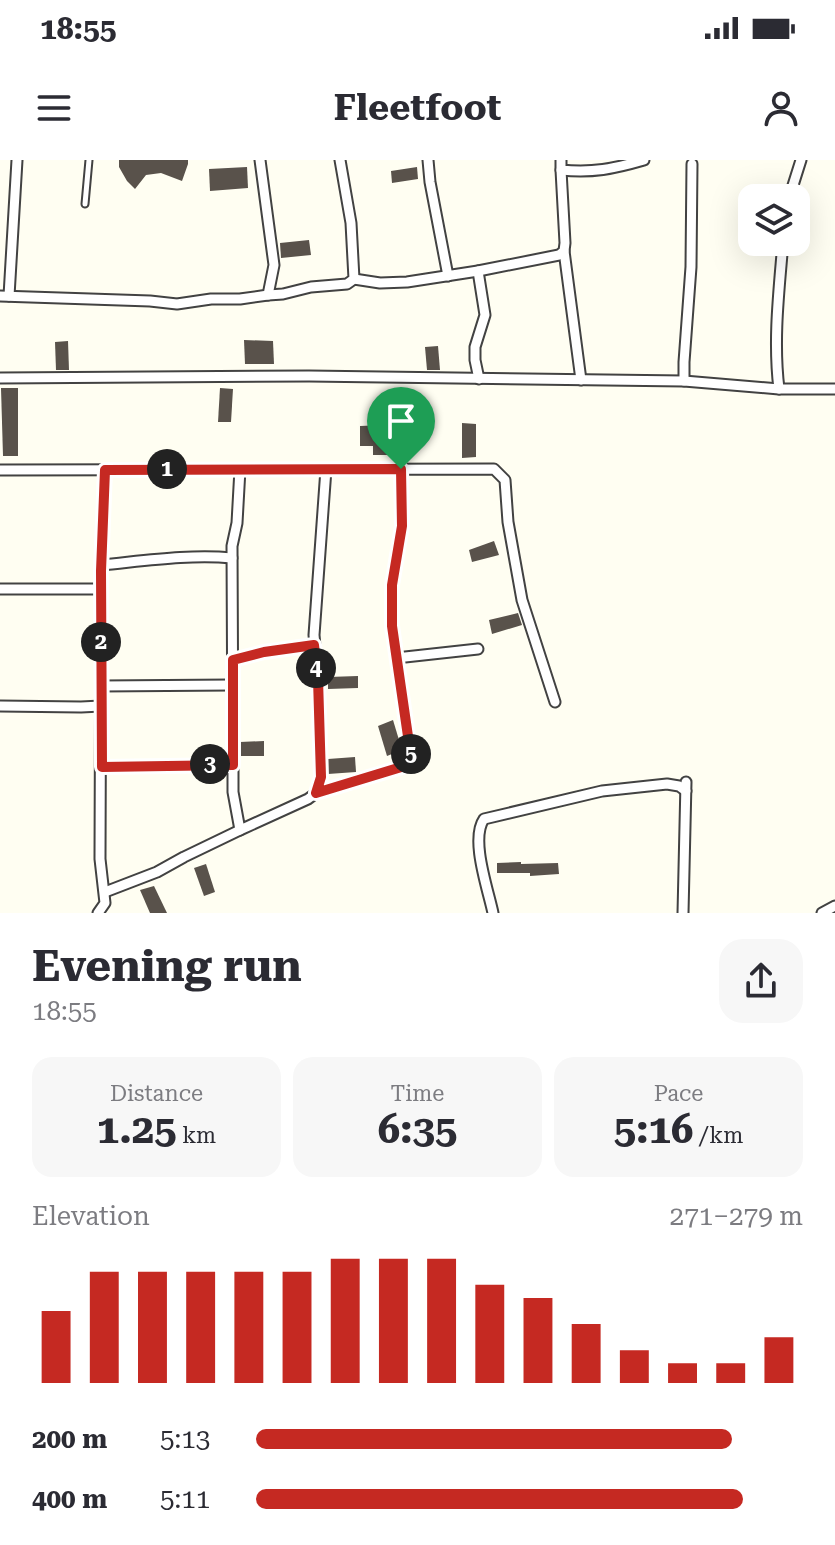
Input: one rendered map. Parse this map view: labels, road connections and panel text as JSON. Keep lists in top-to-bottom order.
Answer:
{
  "page": {
    "status": "18:55",
    "header": "Fleetfoot",
    "pins": [
      "1",
      "2",
      "4",
      "5",
      "3"
    ],
    "heading": ["Evening run", "18:55"],
    "stats": [
      ["Distance", "1.25 km"],
      ["Time", "6:35"],
      ["Pace", "5:16 /km"]
    ],
    "chart": ["Elevation", "271–279 m"],
    "list": [
      {
        "name": "200 m",
        "note": "5:13"
      },
      {
        "name": "400 m",
        "note": "5:11"
      }
    ]
  }
}
